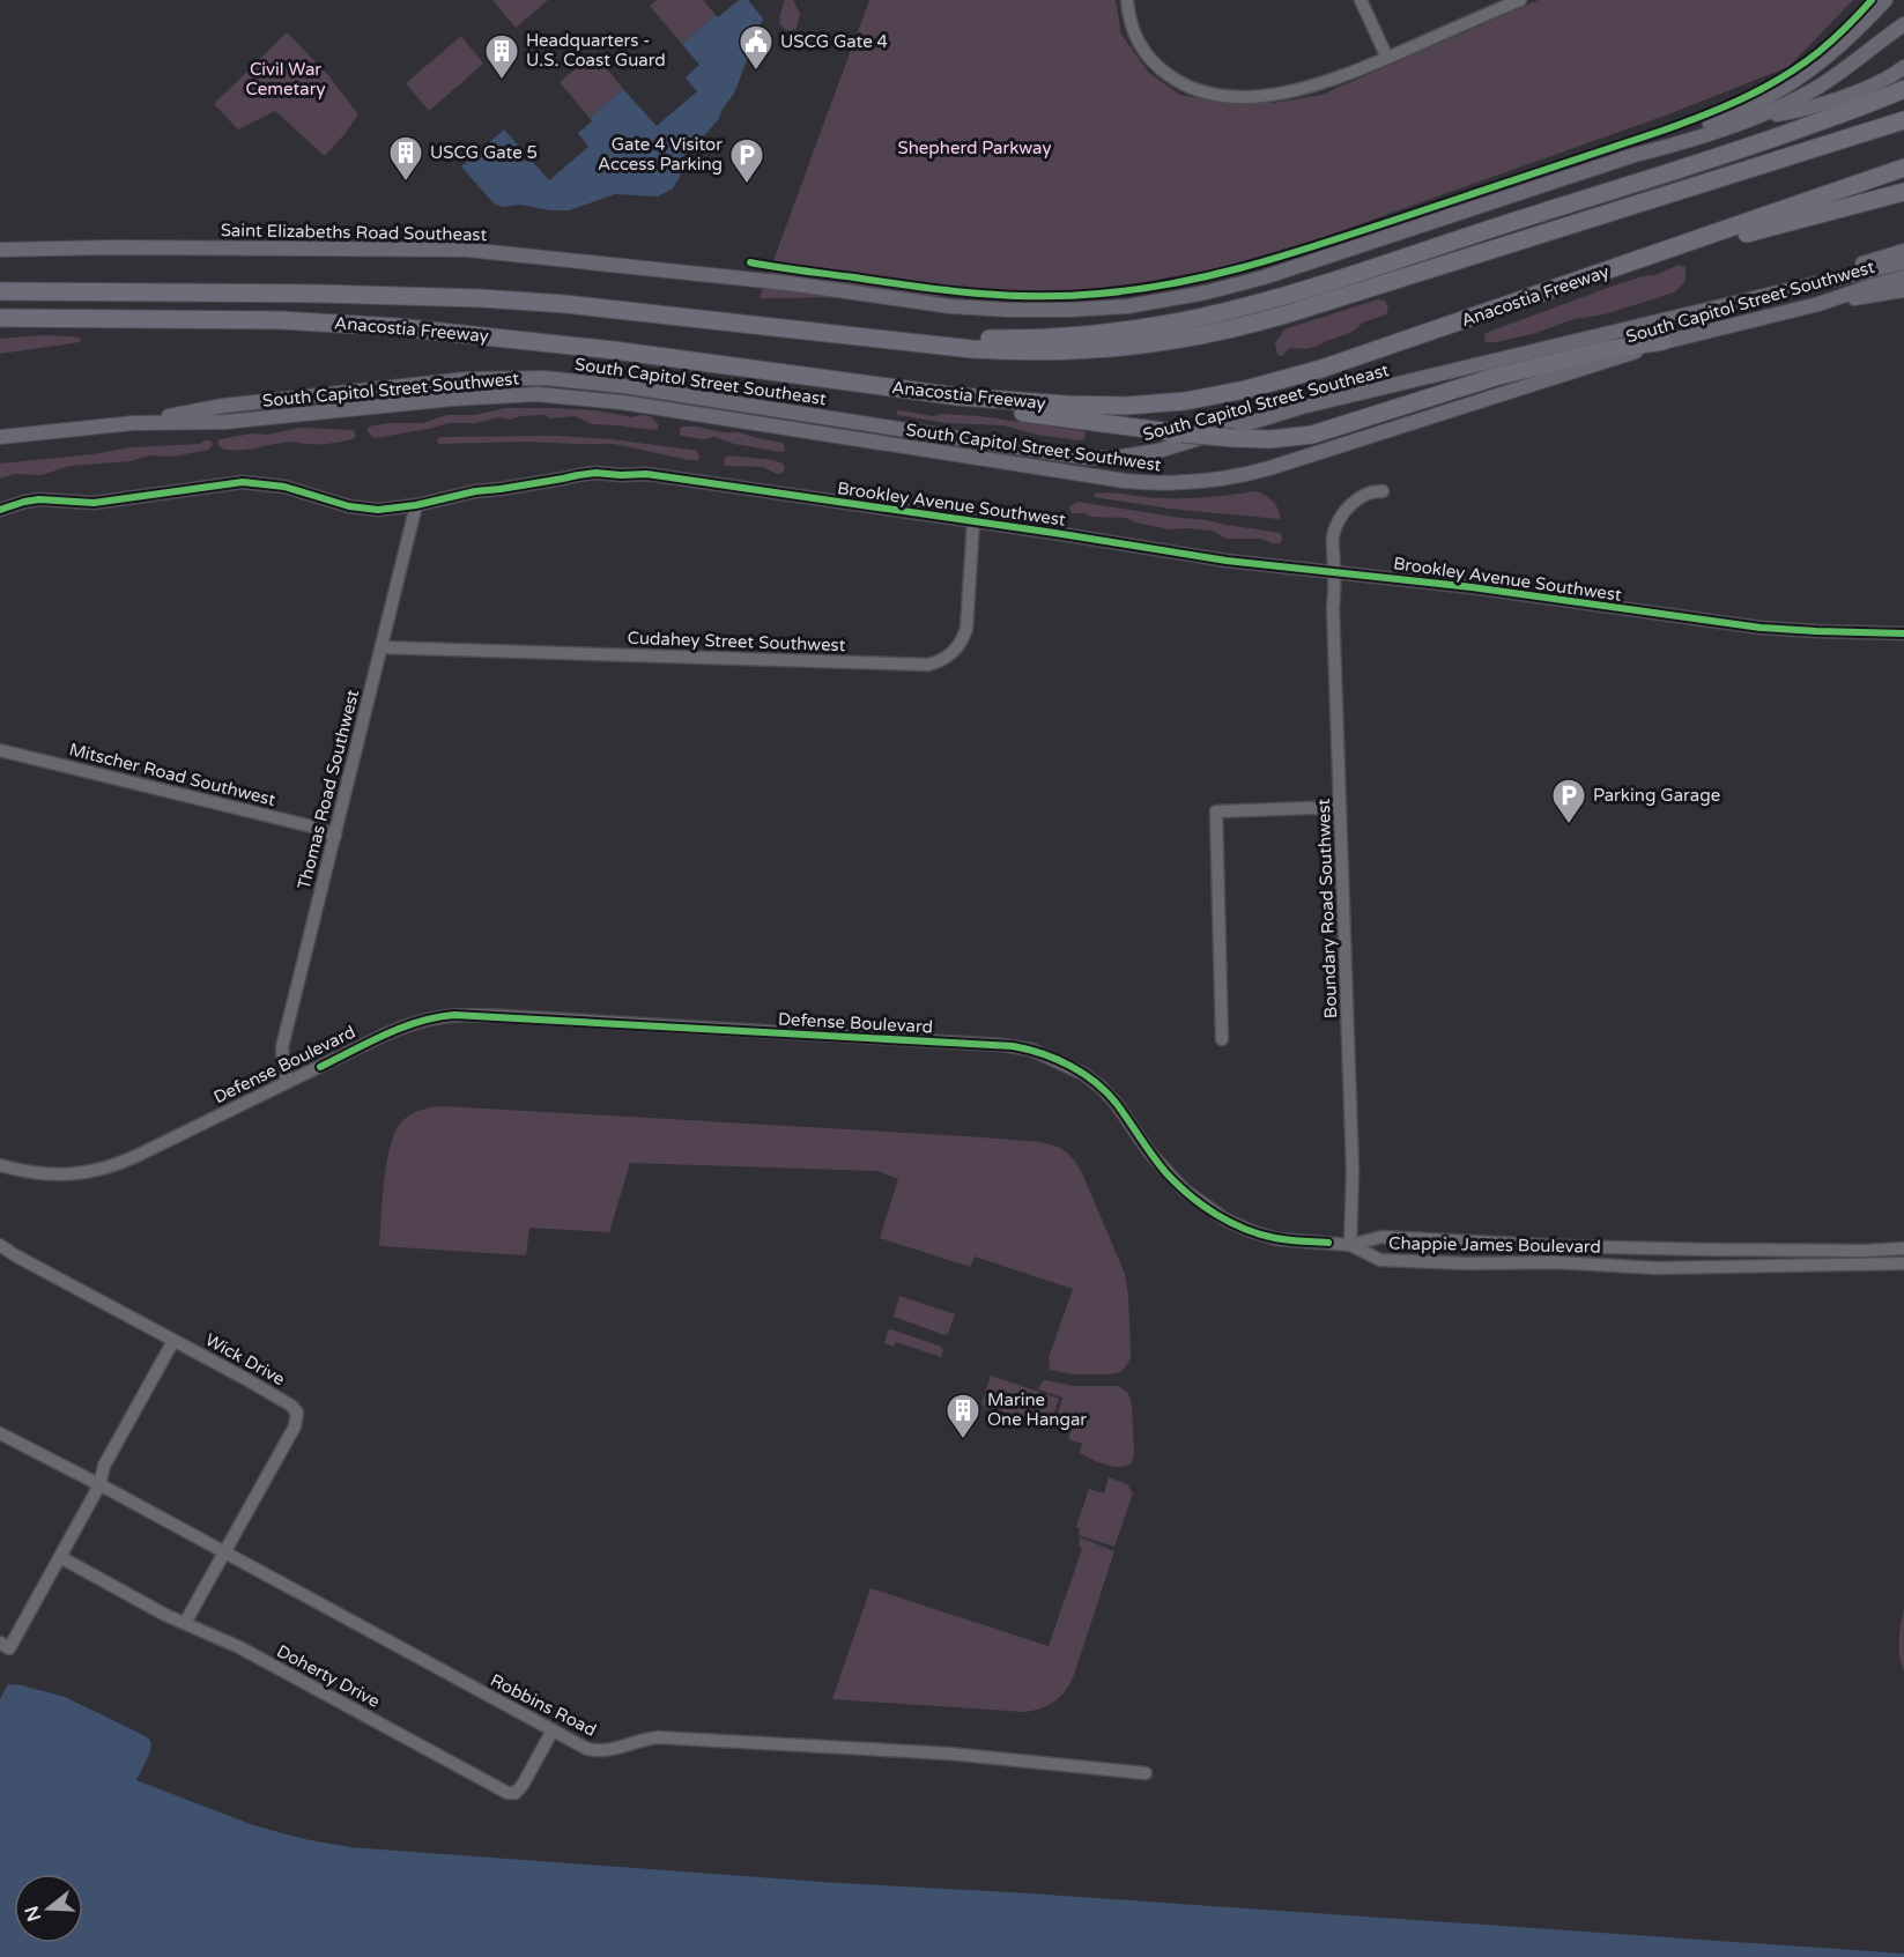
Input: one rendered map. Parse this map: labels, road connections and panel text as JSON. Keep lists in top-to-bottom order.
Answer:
{
  "streets": {
    "highway": ["Anacostia Freeway"],
    "main road": ["Saint Elizabeths Road Southeast", "South Capitol Street Southwest", "South Capitol Street Southeast"],
    "street": [
      "Brookley Avenue Southwest",
      "Cudahey Street Southwest",
      "Mitscher Road Southwest",
      "Thomas Road Southwest",
      "Boundary Road Southwest",
      "Defense Boulevard",
      "Chappie James Boulevard",
      "Wick Drive",
      "Doherty Drive",
      "Robbins Road"
    ]
  },
  "crossings": [
    ["South Capitol Street Southwest", "South Capitol Street Southeast"],
    ["Brookley Avenue Southwest", "Cudahey Street Southwest"],
    ["Brookley Avenue Southwest", "Thomas Road Southwest"],
    ["Brookley Avenue Southwest", "Boundary Road Southwest"],
    ["Cudahey Street Southwest", "Thomas Road Southwest"],
    ["Mitscher Road Southwest", "Thomas Road Southwest"],
    ["Thomas Road Southwest", "Defense Boulevard"],
    ["Boundary Road Southwest", "Defense Boulevard"],
    ["Boundary Road Southwest", "Chappie James Boulevard"],
    ["Defense Boulevard", "Chappie James Boulevard"],
    ["Wick Drive", "Doherty Drive"],
    ["Wick Drive", "Robbins Road"],
    ["Doherty Drive", "Robbins Road"]
  ],
  "parks": ["Civil War Cemetary", "Shepherd Parkway"],
  "places": {
    "public building": ["USCG Gate 4"],
    "building": ["Headquarters - U.S. Coast Guard", "USCG Gate 5", "Marine One Hangar"],
    "parking": ["Gate 4 Visitor Access Parking", "Parking Garage"]
  },
  "north": "left"
}
